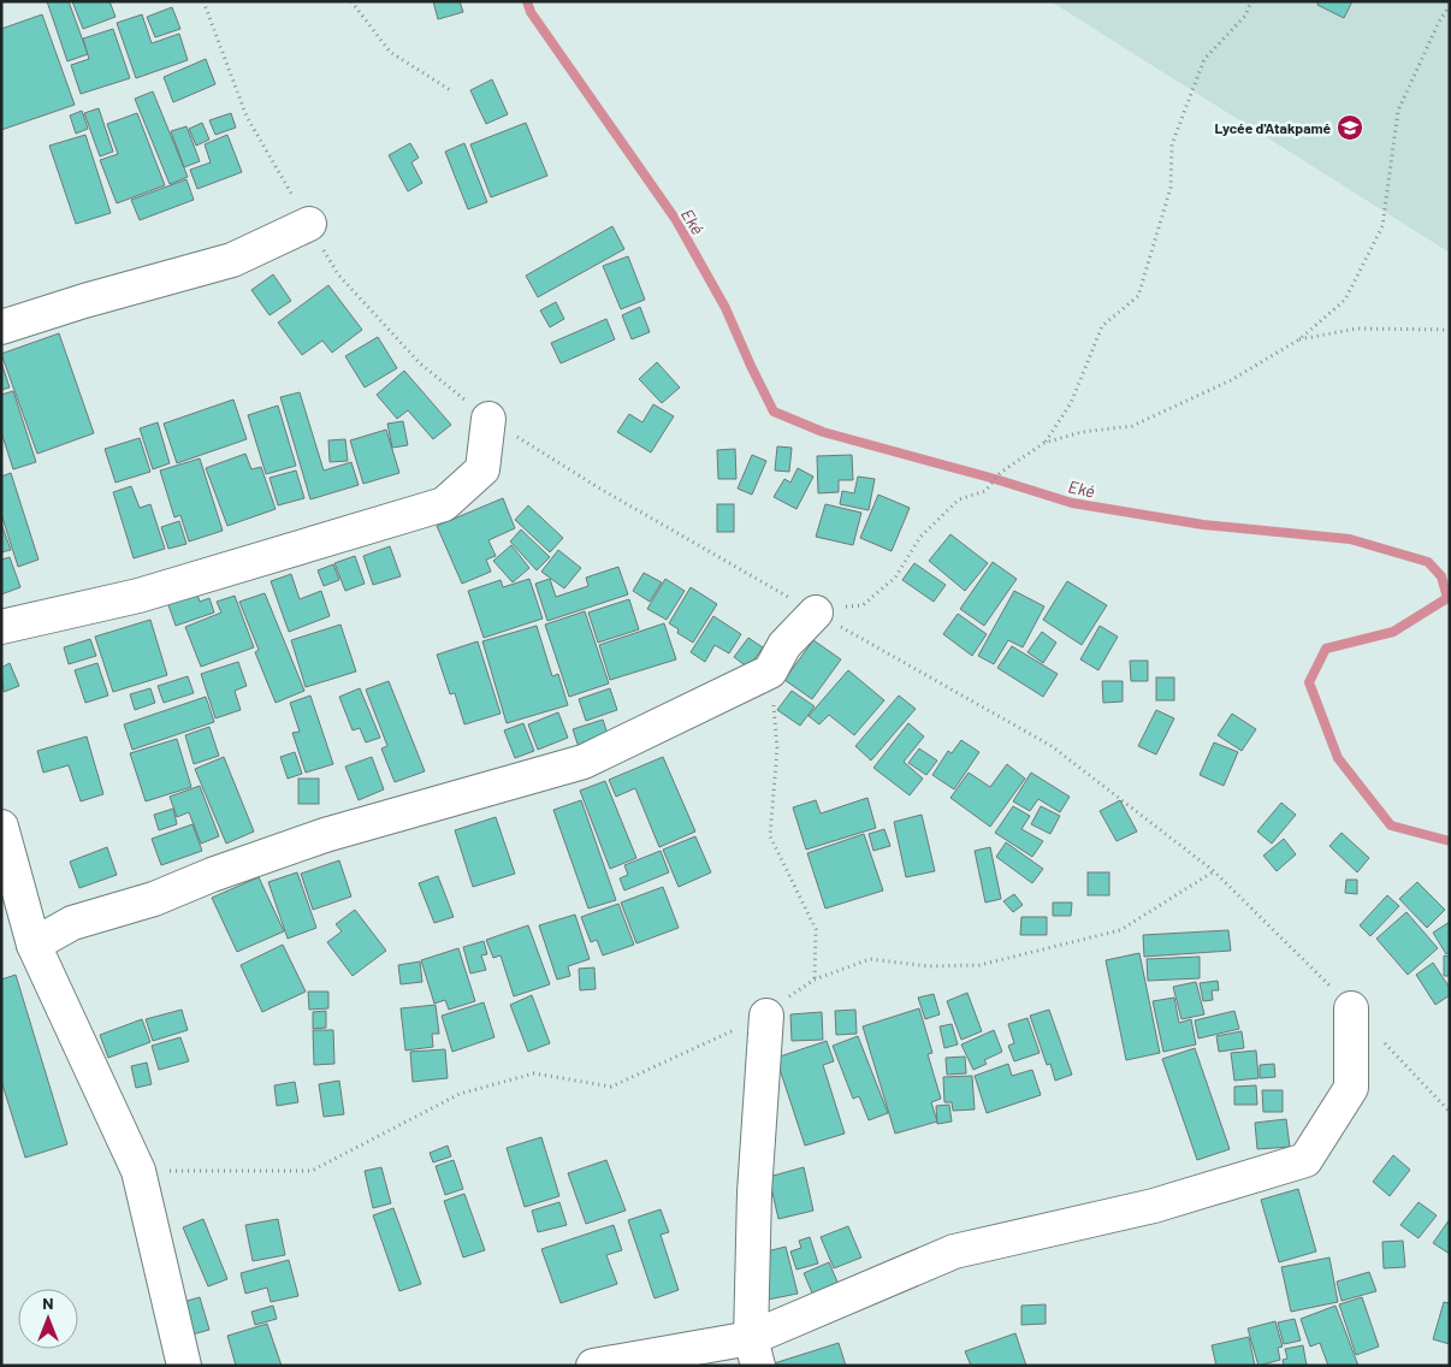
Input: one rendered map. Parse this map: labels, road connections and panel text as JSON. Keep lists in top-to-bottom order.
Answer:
{
  "water": ["Eké"],
  "places": {
    "school or university": ["Lycée d'Atakpamé"]
  },
  "north": "top"
}
